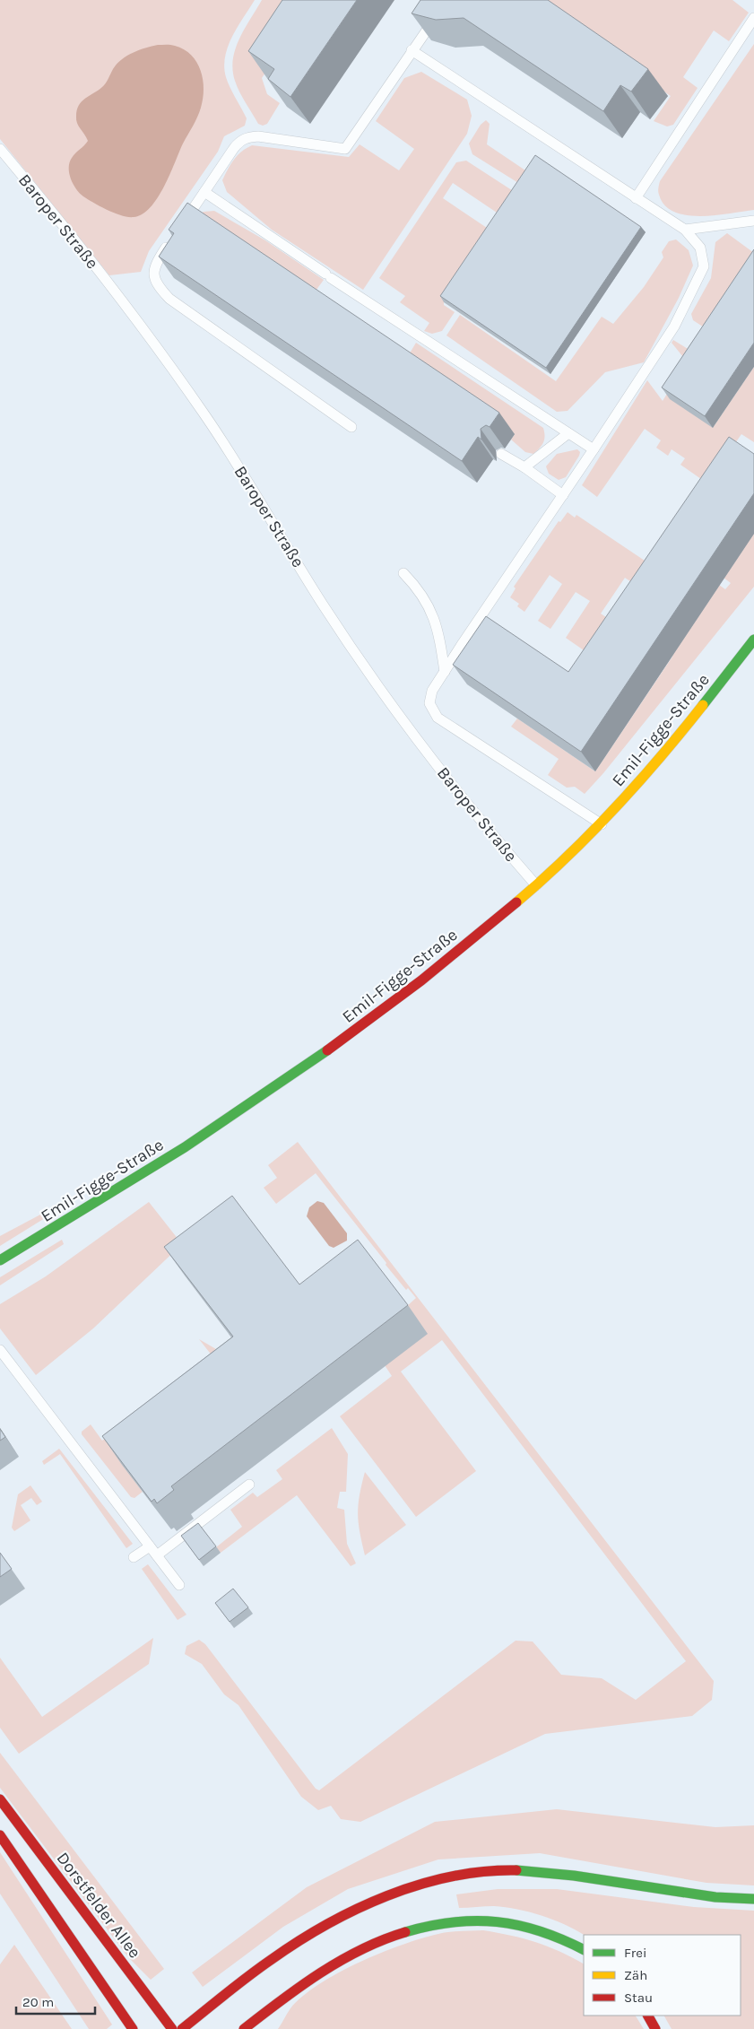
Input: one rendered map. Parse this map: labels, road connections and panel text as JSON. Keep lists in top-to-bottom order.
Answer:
{
  "streets": {
    "main road": ["Emil-Figge-Straße", "Dorstfelder Allee"],
    "lane": ["Baroper Straße"]
  },
  "crossings": [
    ["Baroper Straße", "Emil-Figge-Straße"]
  ],
  "legend": ["Frei", "Zäh", "Stau"],
  "scale_bar": "20 m"
}
